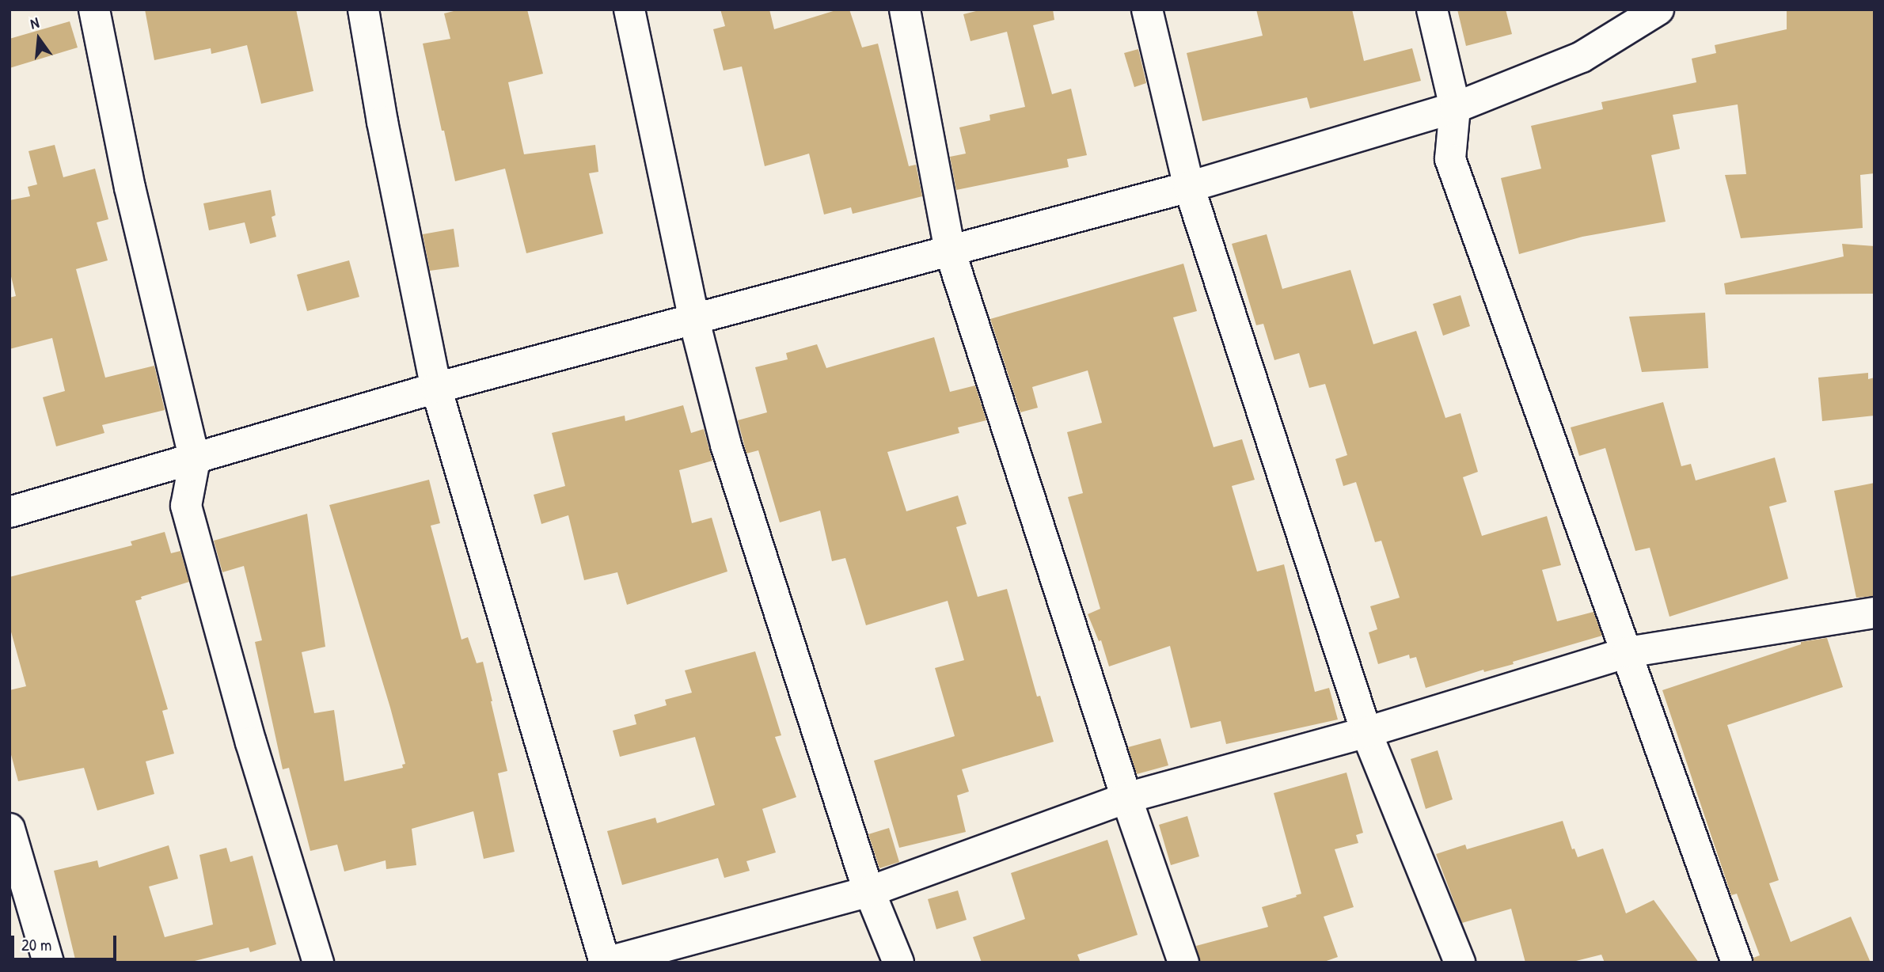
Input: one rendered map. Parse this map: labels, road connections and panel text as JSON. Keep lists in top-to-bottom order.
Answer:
{
  "scale_bar": "20 m",
  "north": "top"
}
